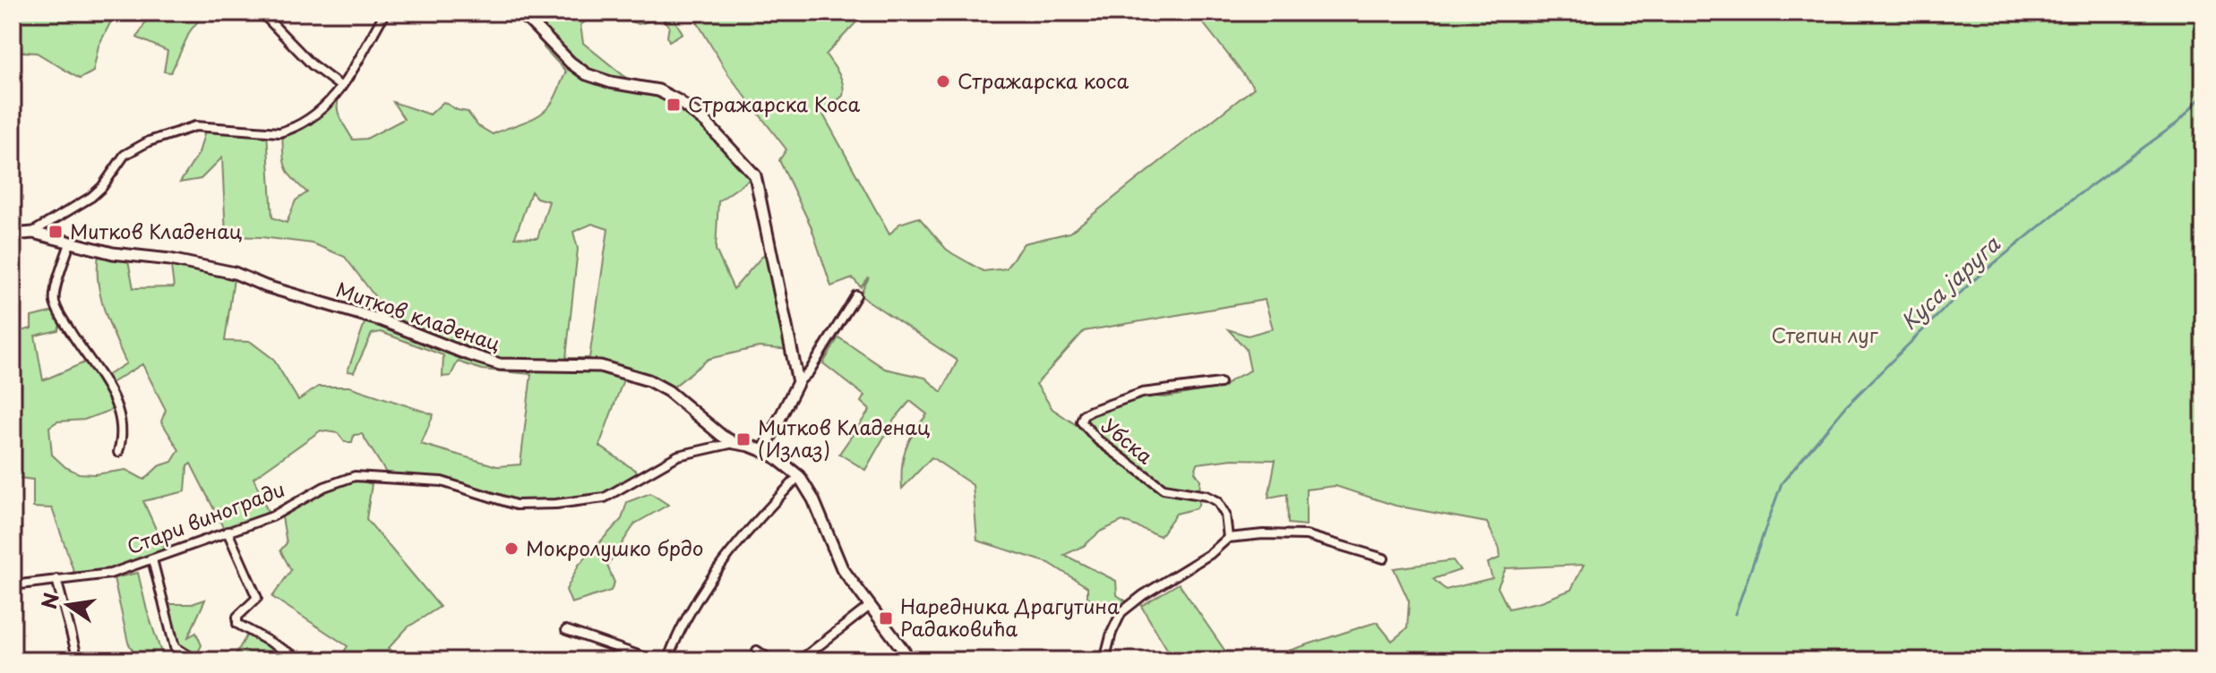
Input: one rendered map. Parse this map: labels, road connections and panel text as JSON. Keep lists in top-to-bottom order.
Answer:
{
  "streets": {
    "street": ["Митков кладенац", "Убска", "Стари виногради"]
  },
  "crossings": [
    ["Митков кладенац", "Стари виногради"]
  ],
  "water": ["Куса јаруга"],
  "parks": ["Степин луг"],
  "places": {
    "other": ["Стражарска коса", "Мокролушко брдо"],
    "transit": [
      "Стражарска Коса",
      "Митков Кладенац",
      "Митков Кладенац (Излаз)",
      "Наредника Драгутина Радаковића"
    ]
  },
  "north": "left"
}
